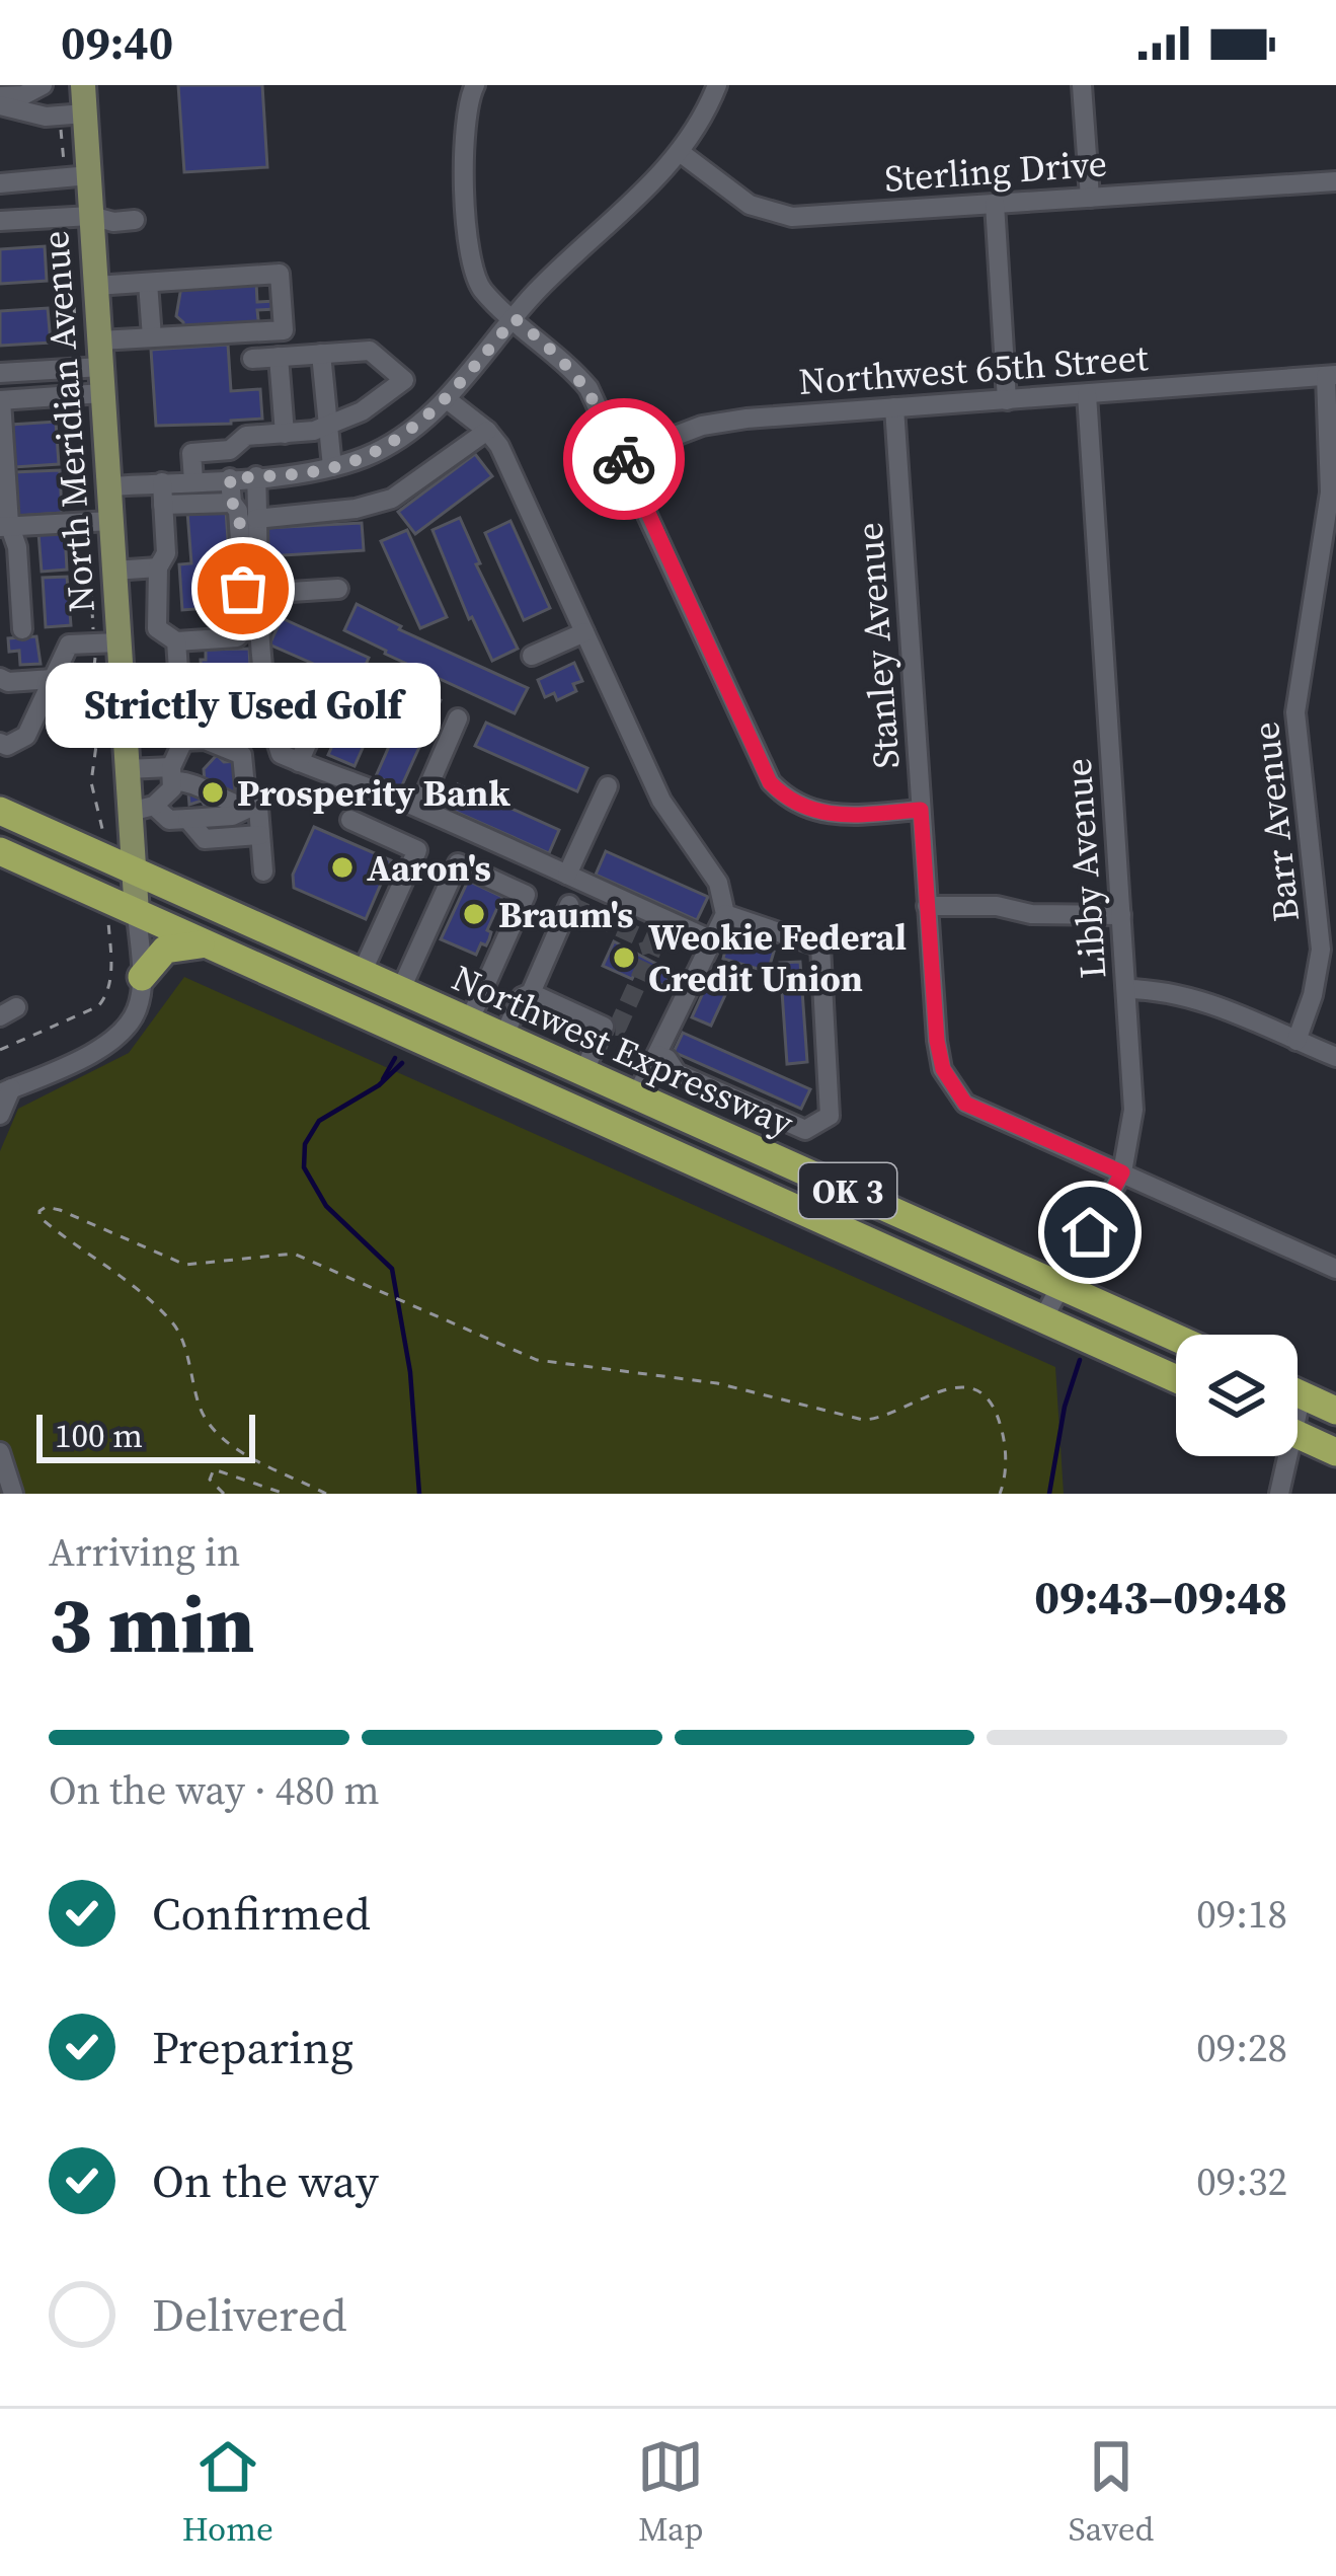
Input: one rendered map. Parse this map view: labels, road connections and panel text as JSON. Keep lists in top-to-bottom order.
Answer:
{
  "streets": {
    "highway": ["Northwest Expressway", "OK 3"],
    "main road": ["North Meridian Avenue"],
    "street": [
      "Sterling Drive",
      "Northwest 65th Street",
      "Stanley Avenue",
      "Barr Avenue",
      "Libby Avenue"
    ]
  },
  "crossings": [
    ["Northwest 65th Street", "Stanley Avenue"],
    ["Northwest 65th Street", "Barr Avenue"],
    ["Northwest 65th Street", "Libby Avenue"],
    ["North Meridian Avenue", "Northwest Expressway"],
    ["Stanley Avenue", "Libby Avenue"],
    ["Libby Avenue", "Northwest Expressway"]
  ],
  "places": [
    "Strictly Used Golf",
    "Prosperity Bank",
    "Aaron's",
    "Braum's",
    "Weokie Federal Credit Union"
  ],
  "scale_bar": "100 m",
  "page": {
    "status": "09:40",
    "bubble": "Strictly Used Golf",
    "scale": "100 m",
    "heading": ["3 min", "Arriving in", "09:43–09:48"],
    "bar": "On the way · 480 m",
    "list": [
      ["Confirmed", "09:18"],
      ["Preparing", "09:28"],
      ["On the way", "09:32"],
      "Delivered"
    ],
    "tabs": ["Home", "Map", "Saved"]
  }
}
